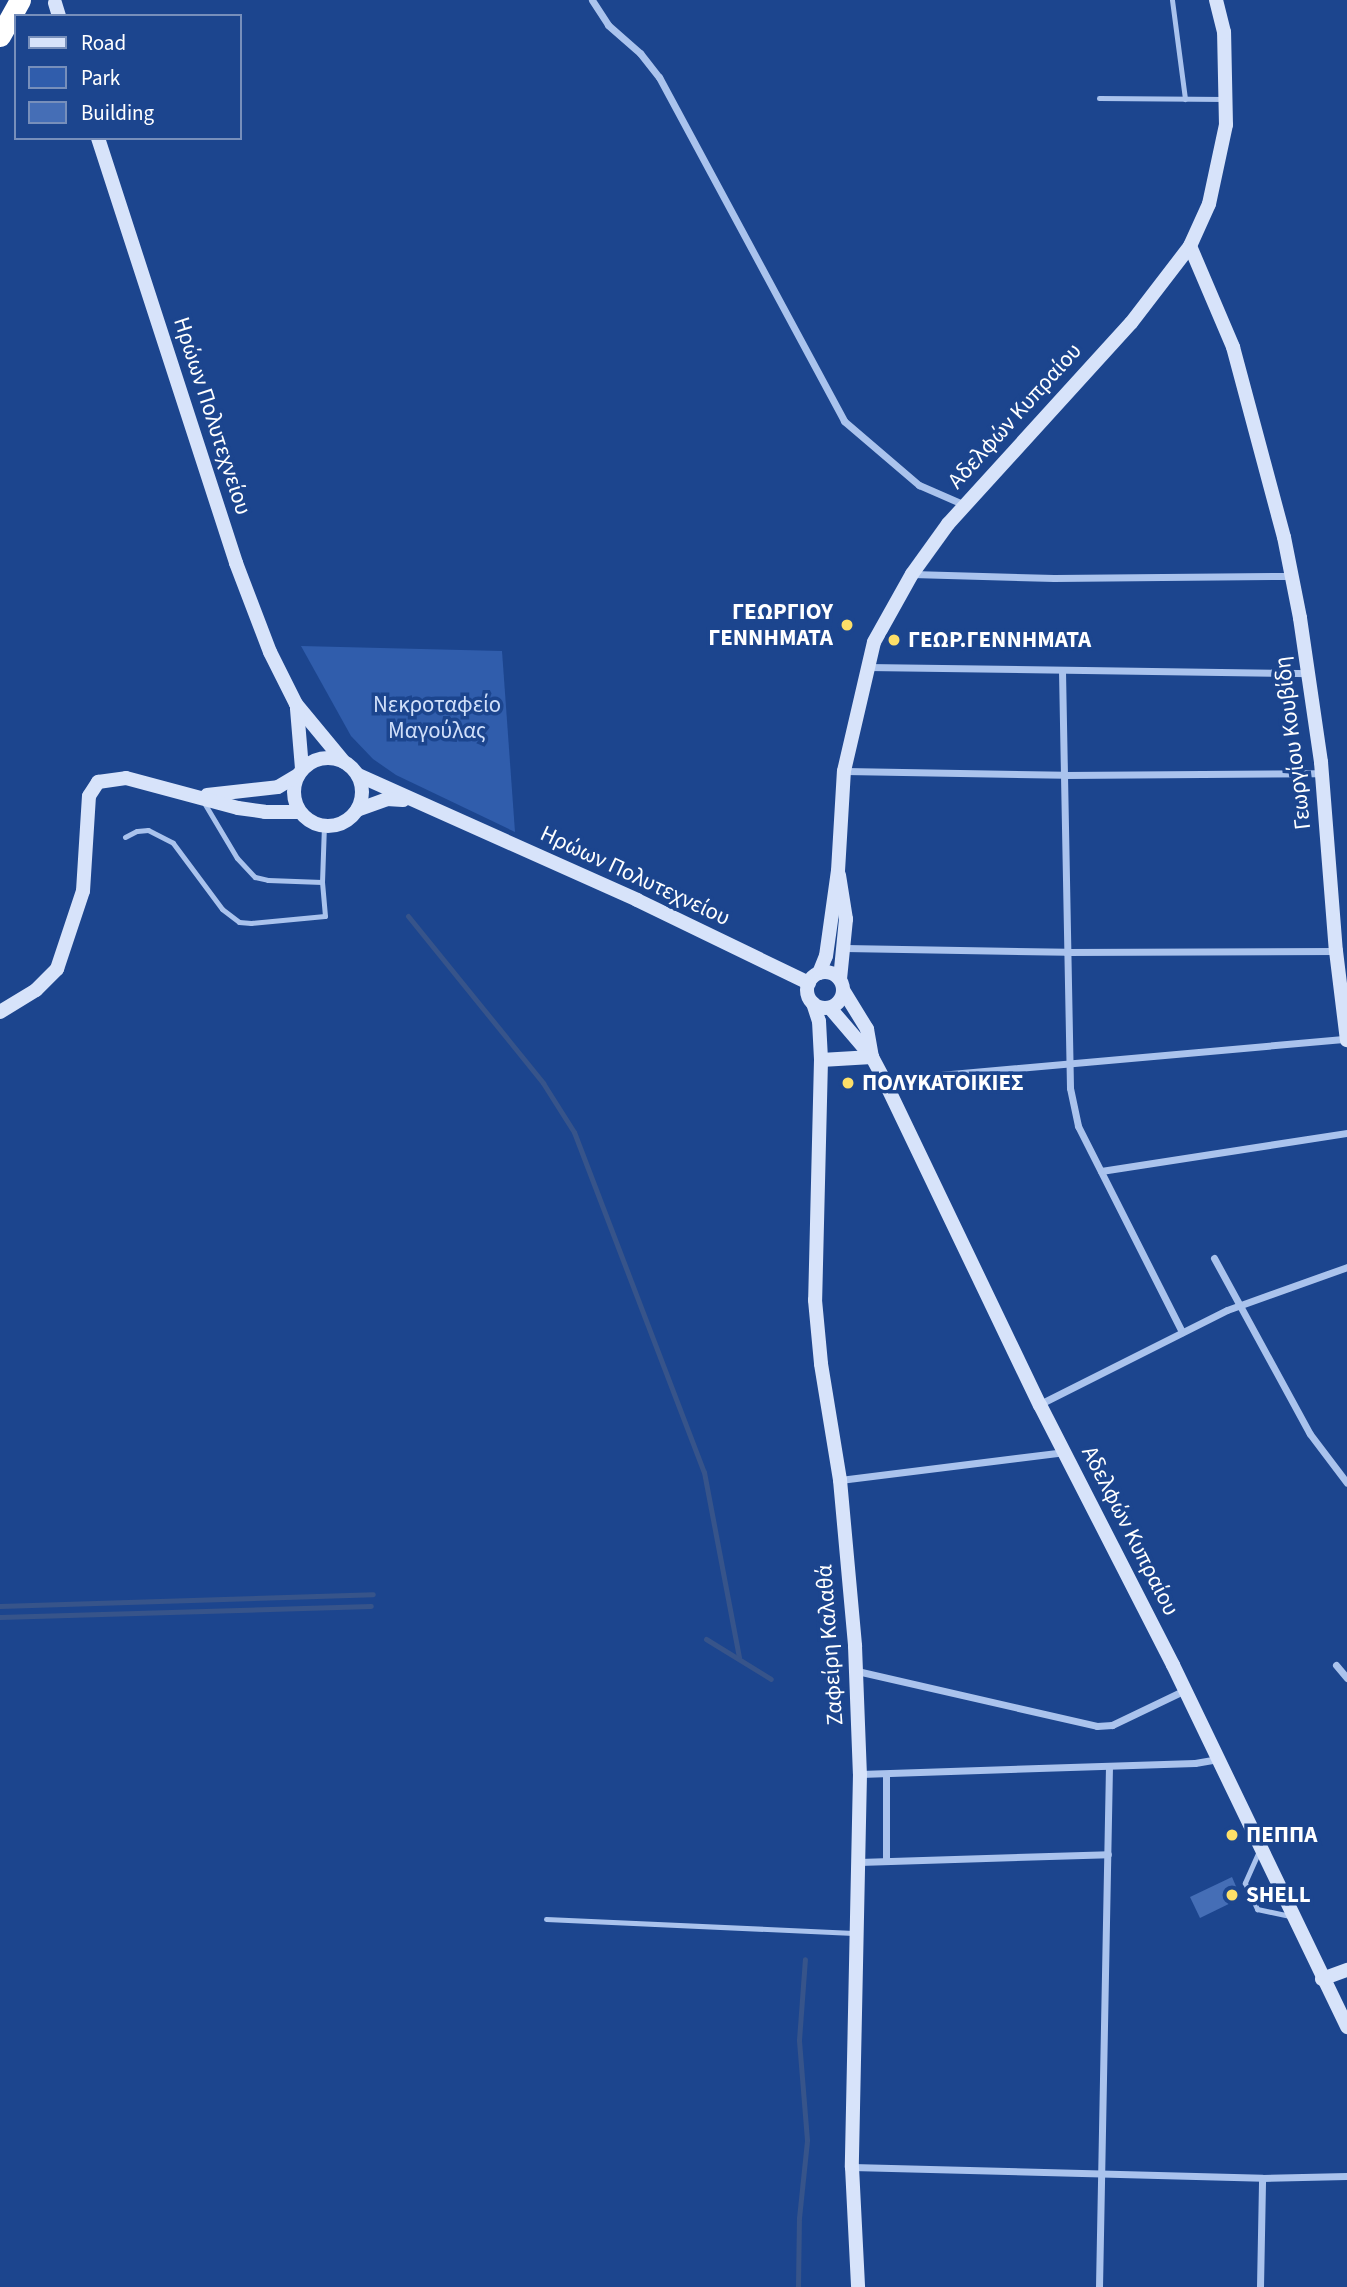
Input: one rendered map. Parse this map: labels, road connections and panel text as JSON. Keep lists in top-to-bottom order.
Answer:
{
  "streets": {
    "main road": [
      "Ηρώων Πολυτεχνείου",
      "Αδελφών Κυπραίου",
      "Γεωργίου Κουβίδη",
      "Ζαφείρη Καλαθά"
    ]
  },
  "crossings": [
    ["Ηρώων Πολυτεχνείου", "Αδελφών Κυπραίου"],
    ["Ηρώων Πολυτεχνείου", "Ζαφείρη Καλαθά"],
    ["Αδελφών Κυπραίου", "Γεωργίου Κουβίδη"],
    ["Αδελφών Κυπραίου", "Ζαφείρη Καλαθά"]
  ],
  "parks": ["Νεκροταφείο Μαγούλας"],
  "places": [
    "ΓΕΩΡΓΙΟΥ ΓΕΝΝΗΜΑΤΑ",
    "ΓΕΩΡ.ΓΕΝΝΗΜΑΤΑ",
    "ΠΟΛΥΚΑΤΟΙΚΙΕΣ",
    "ΠΕΠΠΑ",
    "SHELL"
  ],
  "legend": ["Road", "Park", "Building"]
}
